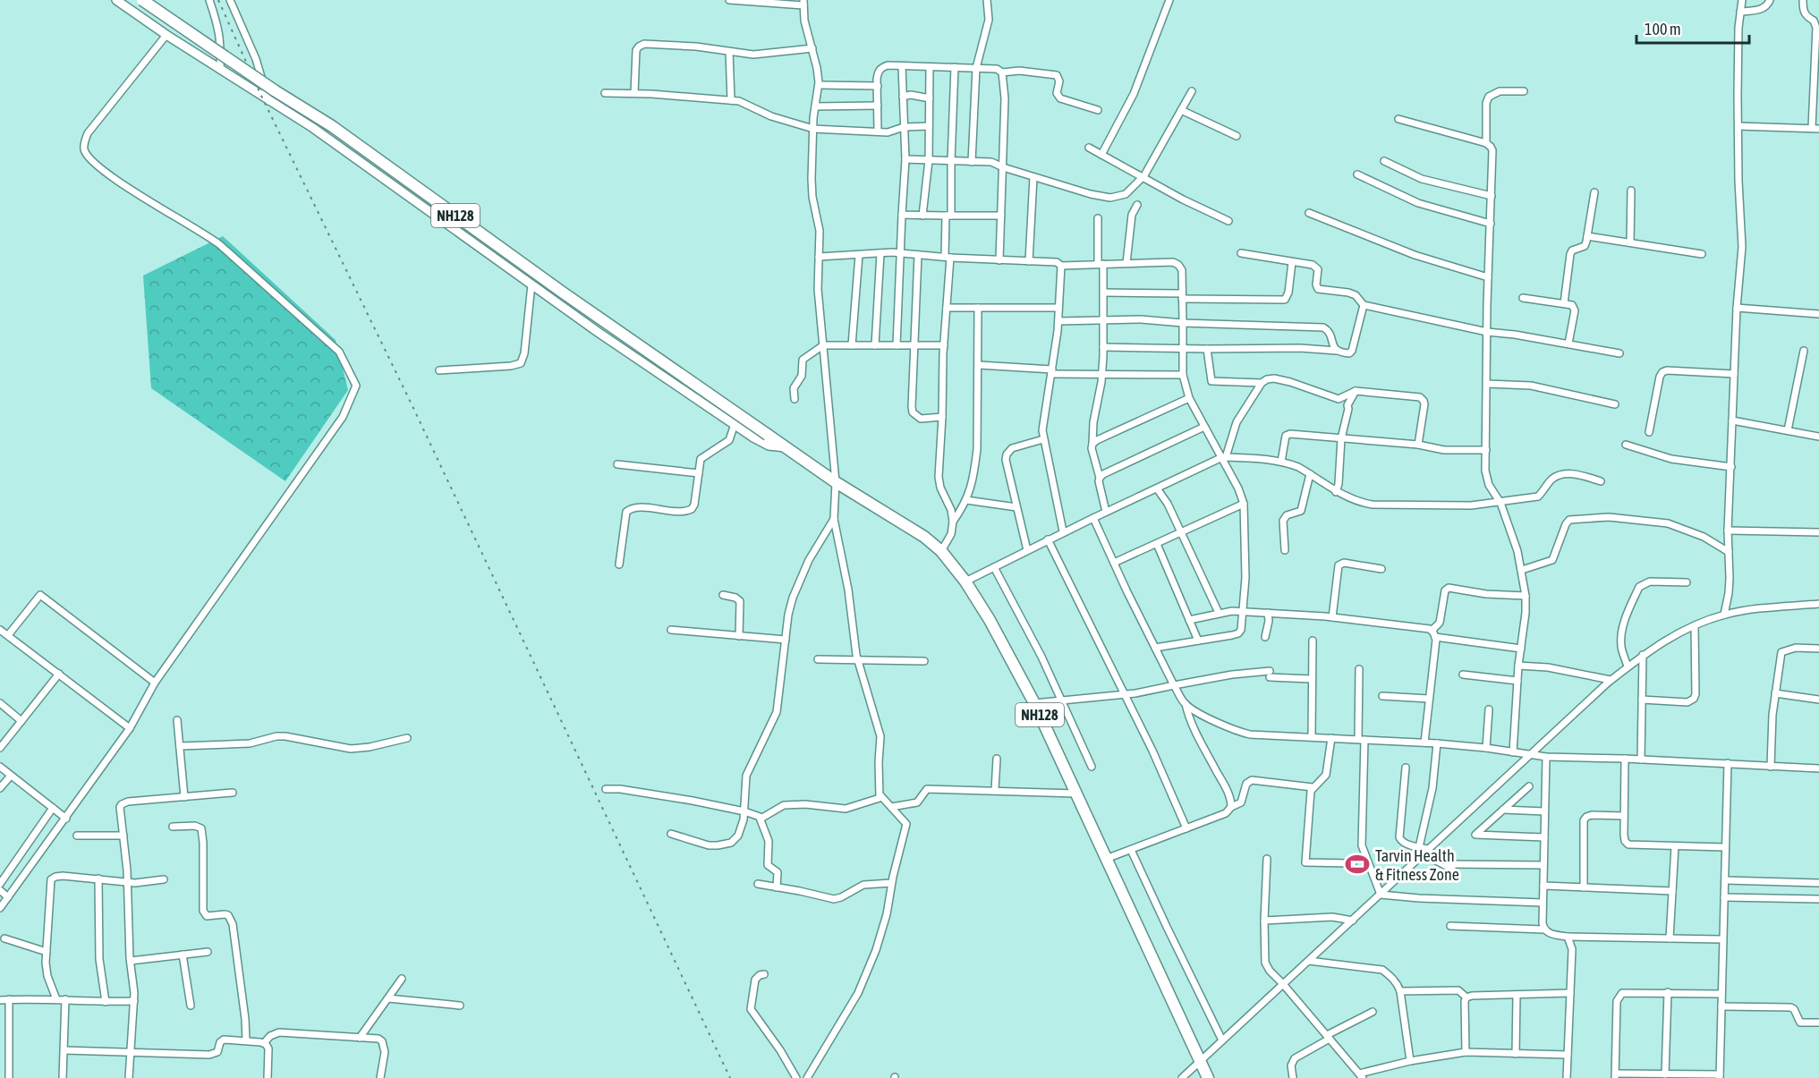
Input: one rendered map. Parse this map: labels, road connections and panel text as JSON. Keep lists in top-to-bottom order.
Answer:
{
  "streets": {
    "highway": ["NH128"]
  },
  "places": {
    "sports": ["Tarvin Health & Fitness Zone"]
  },
  "scale_bar": "100 m"
}
